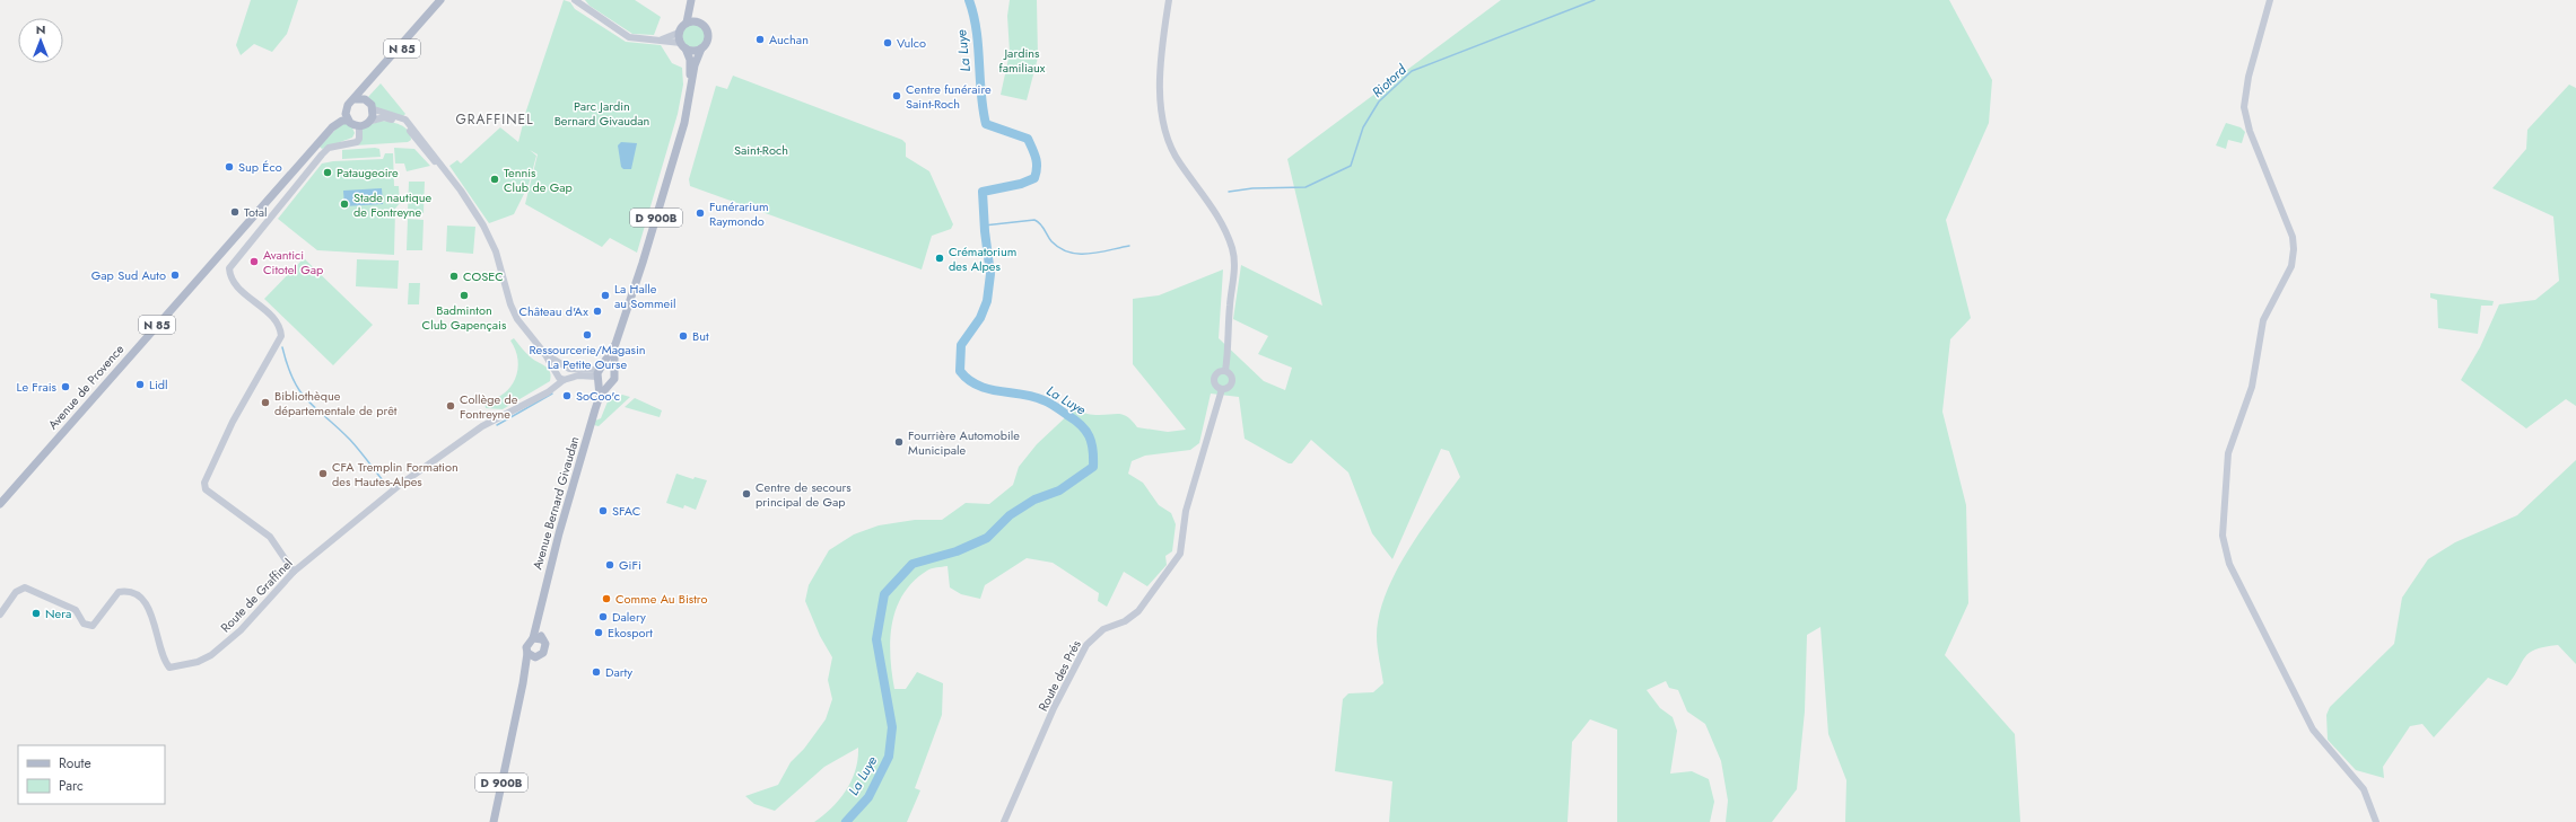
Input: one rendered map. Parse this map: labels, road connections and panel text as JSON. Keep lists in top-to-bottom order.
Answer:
{
  "streets": {
    "main road": [
      "N 85",
      "D 900B",
      "Avenue de Provence",
      "Avenue Bernard Givaudan"
    ],
    "street": ["Route de Graffinel", "Route des Prés"]
  },
  "crossings": [
    ["N 85", "Avenue de Provence"],
    ["D 900B", "Avenue Bernard Givaudan"]
  ],
  "districts": ["GRAFFINEL"],
  "water": ["La Luye", "Riotord"],
  "parks": ["Jardins familiaux", "Parc Jardin Bernard Givaudan", "Saint-Roch"],
  "places": [
    "Auchan",
    "Vulco",
    "Centre funéraire Saint-Roch",
    "Sup Éco",
    "Pataugeoire",
    "Tennis Club de Gap",
    "Stade nautique de Fontreyne",
    "Total",
    "Funérarium Raymondo",
    "Crématorium des Alpes",
    "Avantici Citotel Gap",
    "Gap Sud Auto",
    "COSEC",
    "Badminton Club Gapençais",
    "La Halle au Sommeil",
    "Château d'Ax",
    "Ressourcerie/Magasin La Petite Ourse",
    "But",
    "Lidl",
    "Le Frais",
    "SoCoo'c",
    "Bibliothèque départementale de prêt",
    "Collège de Fontreyne",
    "Fourrière Automobile Municipale",
    "CFA Tremplin Formation des Hautes-Alpes",
    "Centre de secours principal de Gap",
    "SFAC",
    "GiFi",
    "Comme Au Bistro",
    "Nera",
    "Dalery",
    "Ekosport",
    "Darty"
  ],
  "legend": ["Route", "Parc"],
  "north": "top"
}
